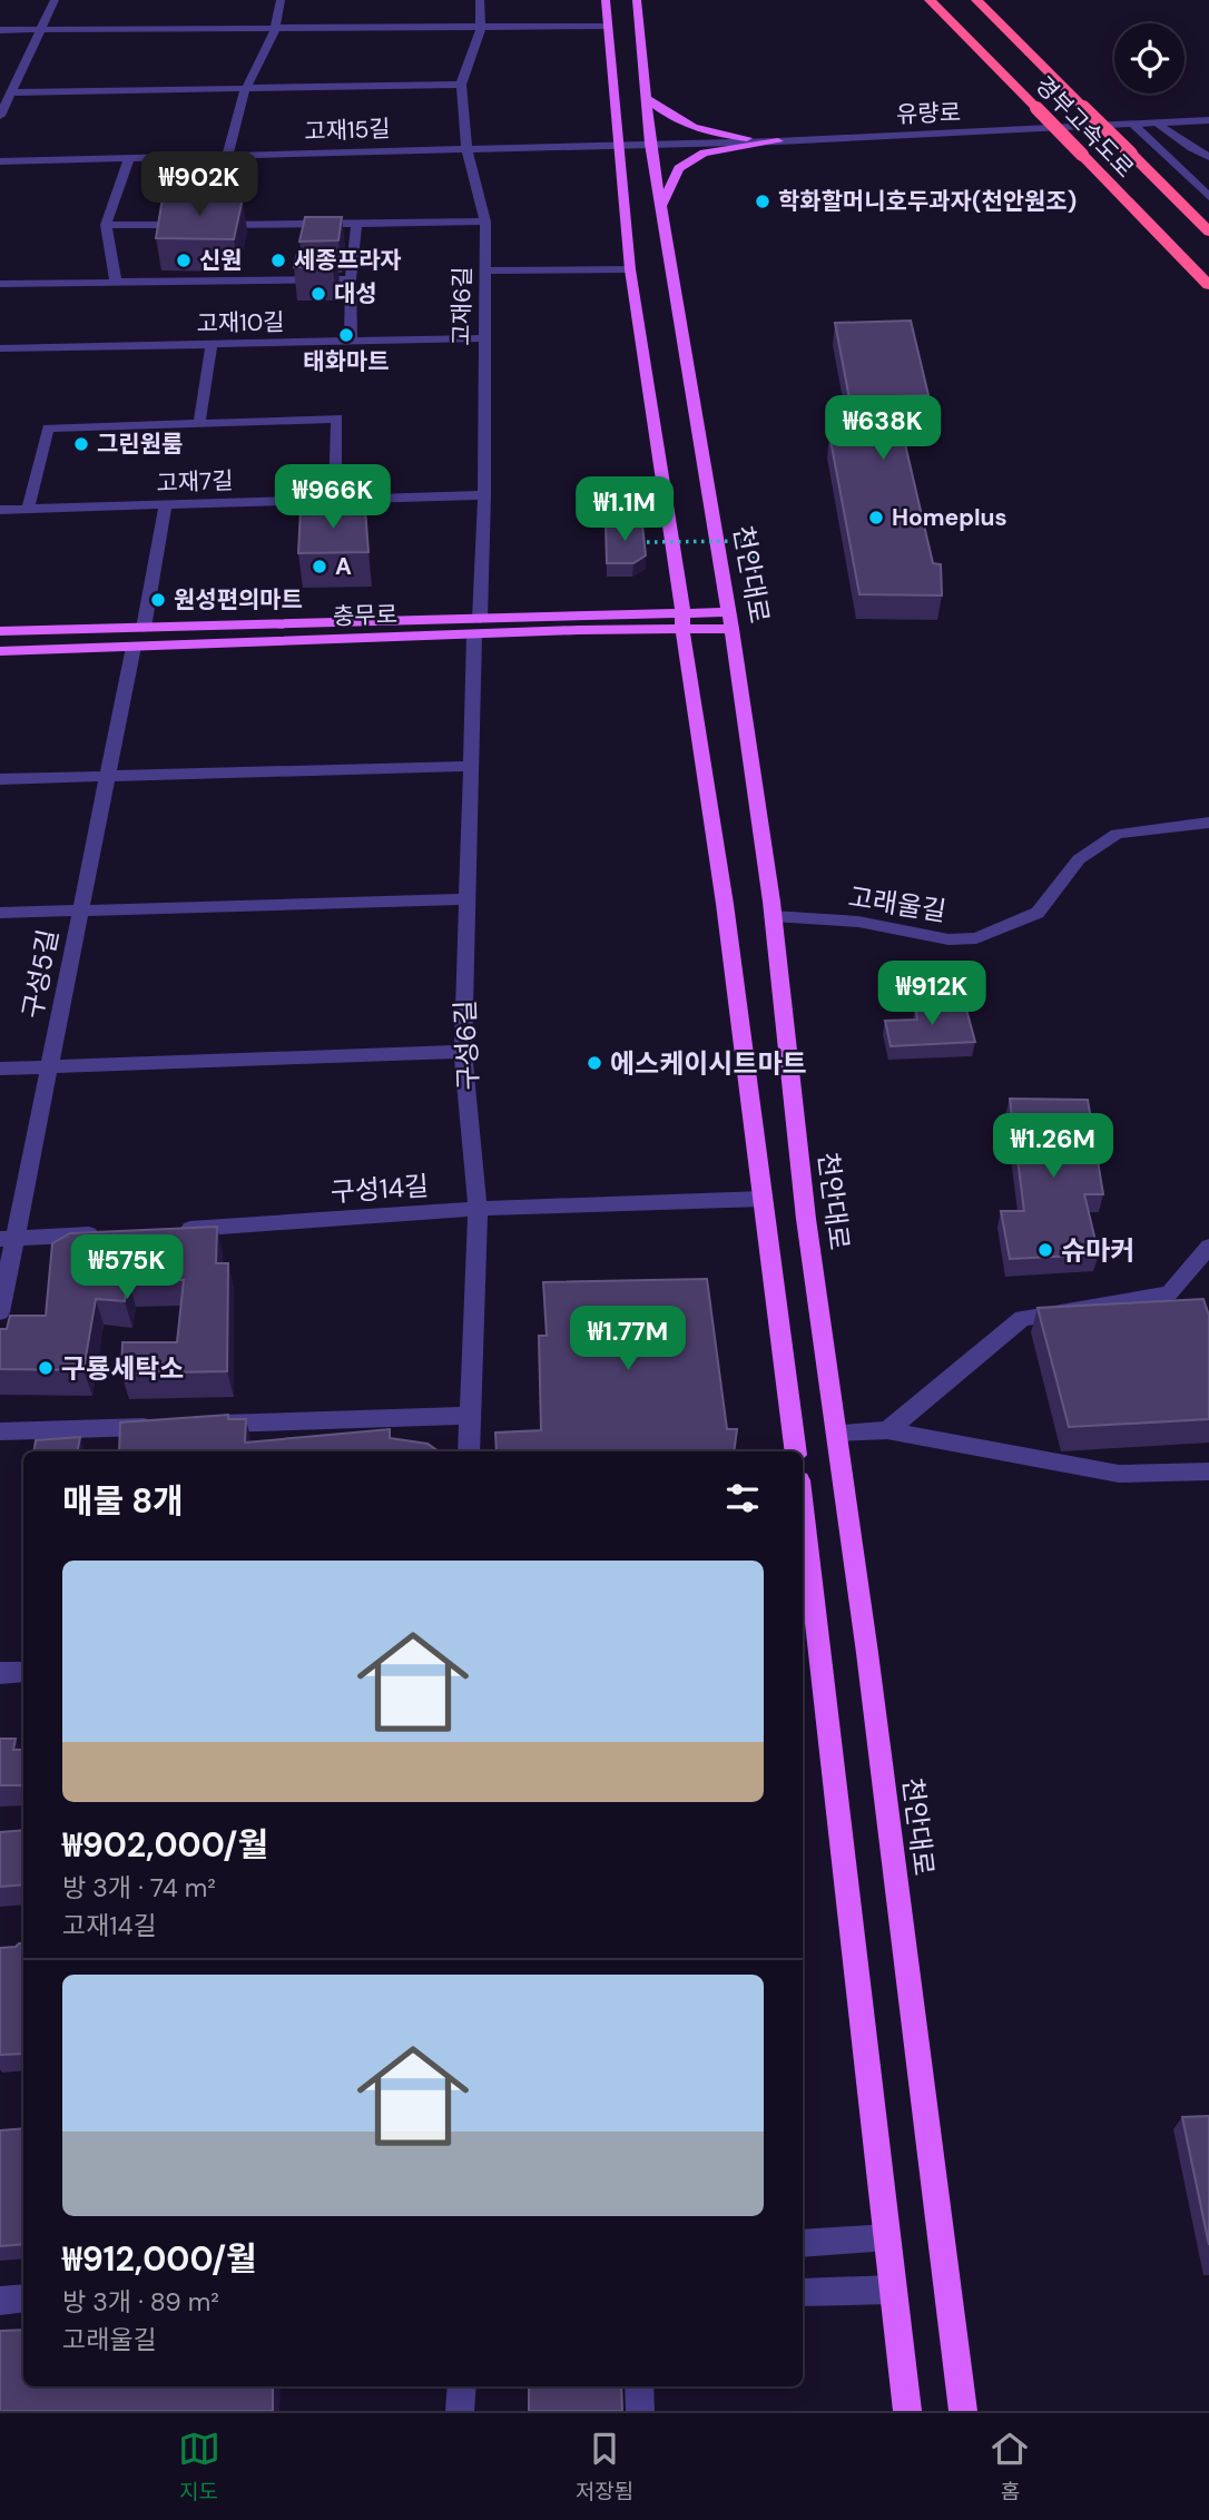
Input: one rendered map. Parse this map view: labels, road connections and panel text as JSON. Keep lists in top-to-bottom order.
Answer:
{
  "streets": {
    "highway": ["경부고속도로"],
    "main road": ["천안대로", "충무로"],
    "street": [
      "유량로",
      "고재15길",
      "고재6길",
      "고재10길",
      "고재7길",
      "고래울길",
      "구성5길",
      "구성6길",
      "구성14길"
    ]
  },
  "crossings": [
    ["유량로", "고재15길"],
    ["유량로", "천안대로"],
    ["고재15길", "고재6길"],
    ["고재15길", "천안대로"],
    ["고재6길", "고재10길"],
    ["고재6길", "고재7길"],
    ["고재6길", "충무로"],
    ["고재6길", "구성6길"],
    ["천안대로", "충무로"],
    ["천안대로", "고래울길"],
    ["충무로", "구성5길"],
    ["충무로", "구성6길"],
    ["구성6길", "구성14길"]
  ],
  "places": [
    "학화할머니호두과자(천안원조)",
    "신원",
    "세종프라자",
    "대성",
    "태화마트",
    "그린원룸",
    "Homeplus",
    "A",
    "원성편의마트",
    "에스케이시트마트",
    "슈마커",
    "구룡세탁소"
  ],
  "page": {
    "price": [
      "₩902K",
      "₩638K",
      "₩966K",
      "₩1.1M",
      "₩912K",
      "₩1.26M",
      "₩575K",
      "₩1.77M"
    ],
    "heading": "매물 8개",
    "list": [
      {
        "name": "₩902,000/월",
        "note": "방 3개 · 74 m² · 고재14길"
      },
      {
        "name": "₩912,000/월",
        "note": "방 3개 · 89 m² · 고래울길"
      }
    ],
    "tabs": ["지도", "저장됨", "홈"]
  }
}
